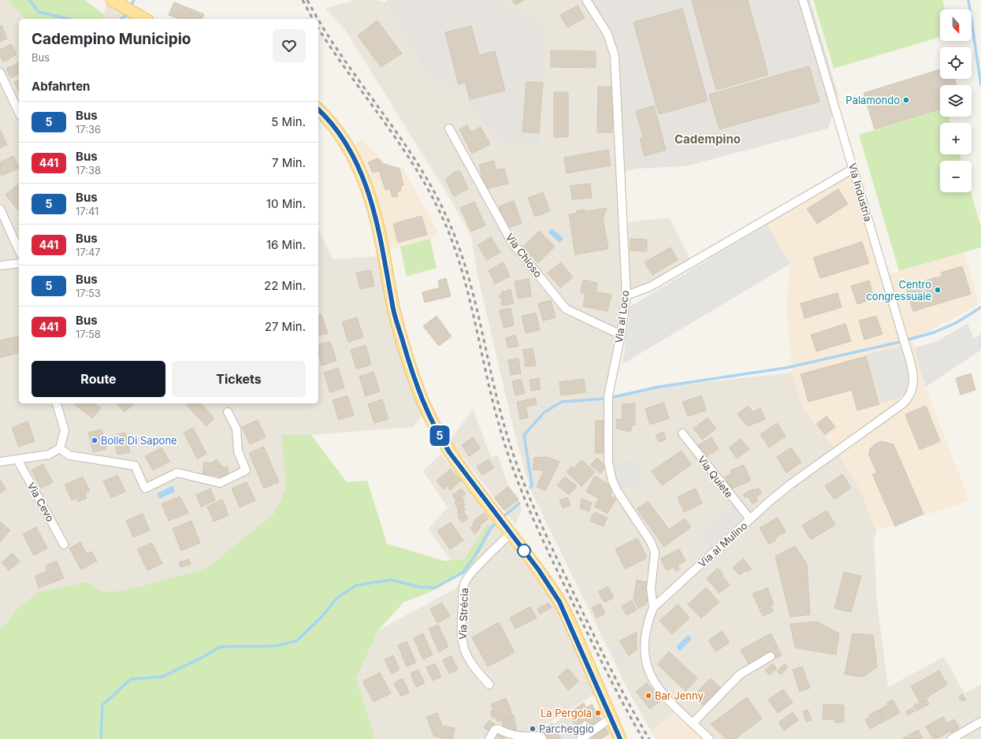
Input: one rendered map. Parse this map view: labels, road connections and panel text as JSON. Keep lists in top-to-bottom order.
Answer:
{
  "streets": {
    "street": [
      "Via Industria",
      "Via Chioso",
      "Via al Loco",
      "Via Quiete",
      "Via Cevo",
      "Via al Mulino",
      "Via Strécia"
    ]
  },
  "crossings": [
    ["Via Industria", "Via al Mulino"],
    ["Via Chioso", "Via al Loco"],
    ["Via al Loco", "Via al Mulino"],
    ["Via Quiete", "Via al Mulino"]
  ],
  "districts": ["Cadempino"],
  "places": [
    "Palamondo",
    "Centro congressuale",
    "Bolle Di Sapone",
    "Bar Jenny",
    "La Pergola",
    "Parcheggio"
  ],
  "lines": ["bus line 5"],
  "north": "bottom",
  "page": {
    "on_map": "5",
    "map_buttons": ["+", "−"],
    "heading": [
      ["Cadempino Municipio", "Bus"],
      "Abfahrten"
    ],
    "list": [
      {
        "mark": "5",
        "name": "Bus",
        "note": "17:36",
        "value": "5 Min."
      },
      {
        "mark": "441",
        "name": "Bus",
        "note": "17:38",
        "value": "7 Min."
      },
      {
        "mark": "5",
        "name": "Bus",
        "note": "17:41",
        "value": "10 Min."
      },
      {
        "mark": "441",
        "name": "Bus",
        "note": "17:47",
        "value": "16 Min."
      },
      {
        "mark": "5",
        "name": "Bus",
        "note": "17:53",
        "value": "22 Min."
      },
      {
        "mark": "441",
        "name": "Bus",
        "note": "17:58",
        "value": "27 Min."
      }
    ],
    "buttons": ["Route", "Tickets"]
  }
}
